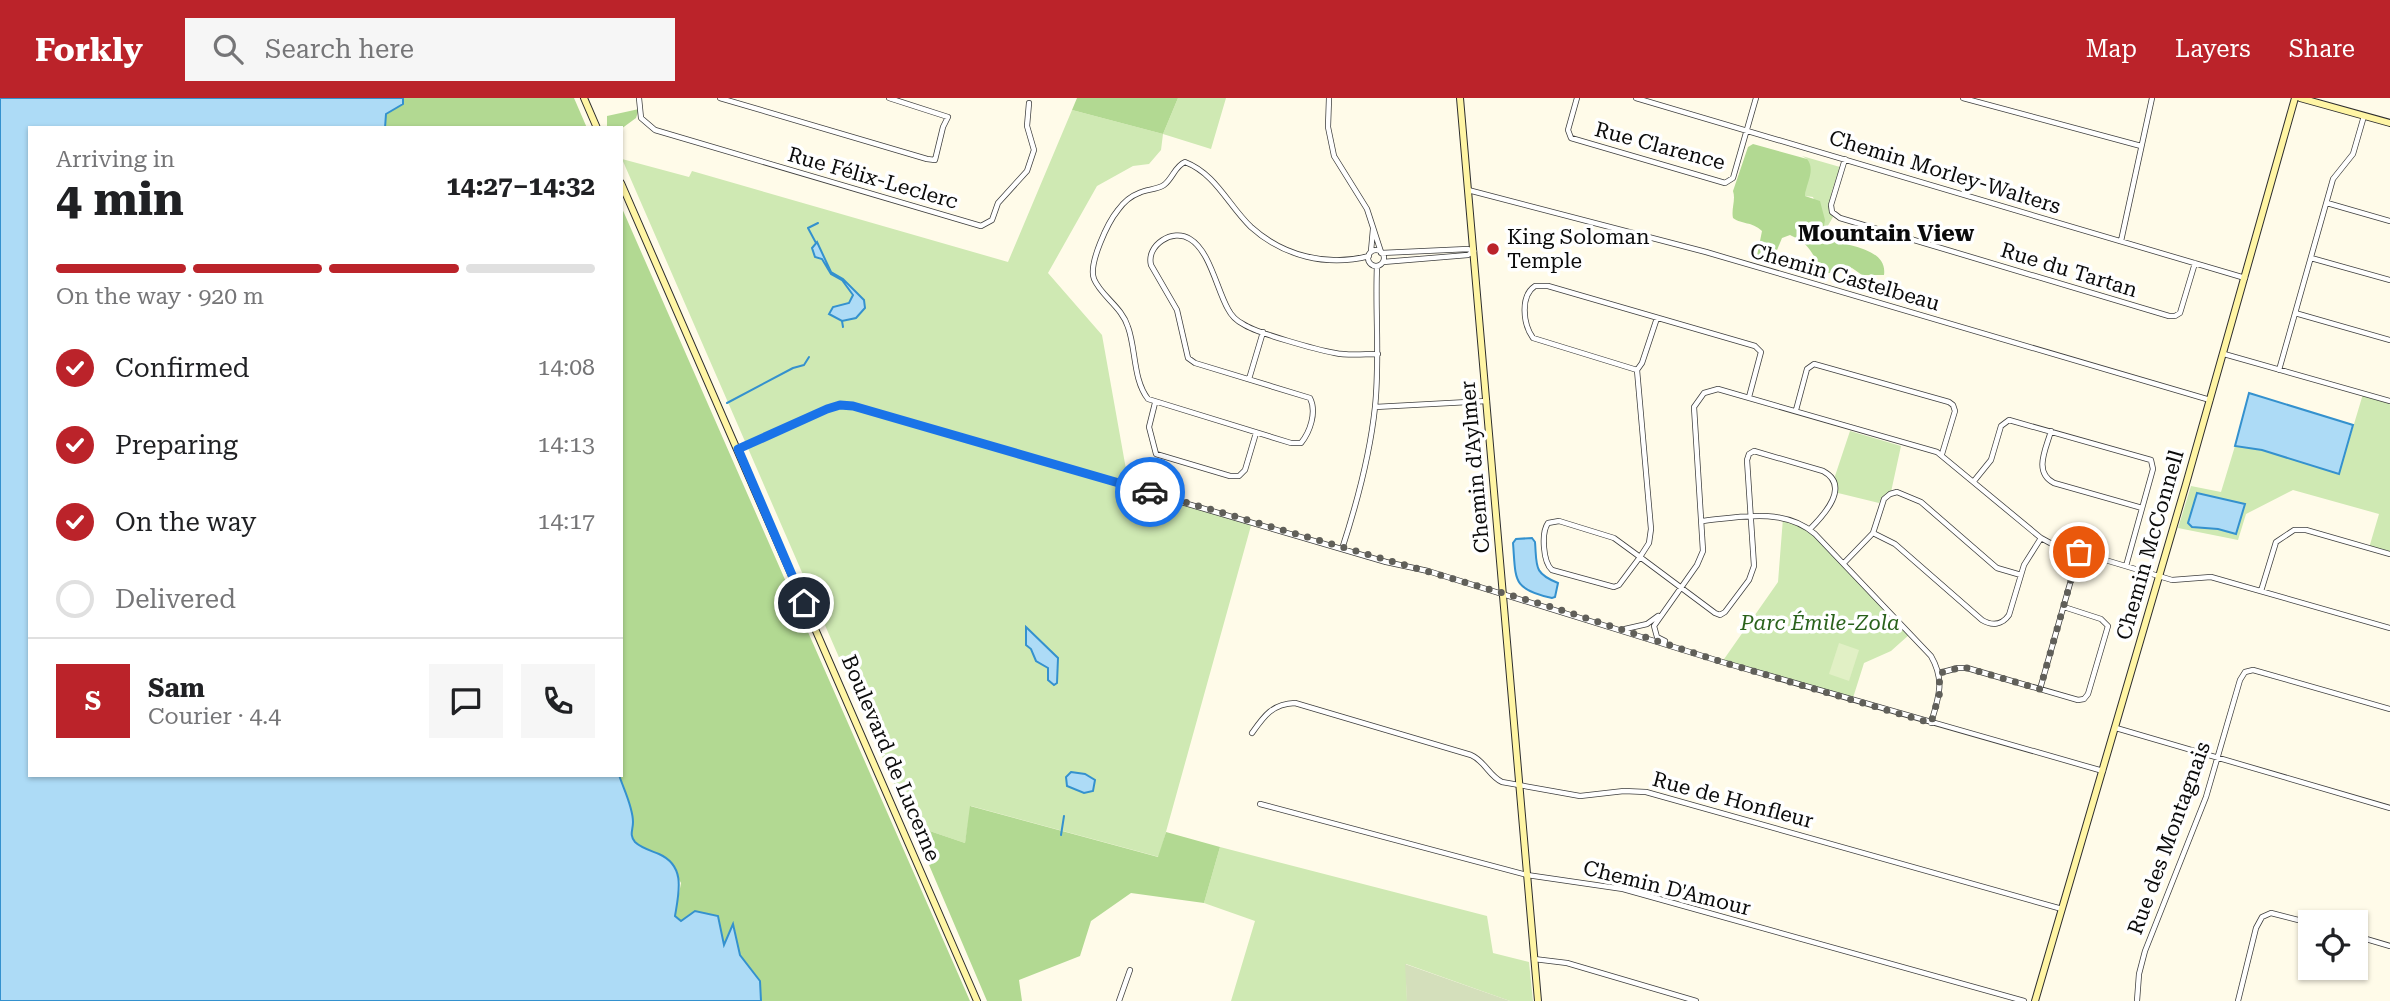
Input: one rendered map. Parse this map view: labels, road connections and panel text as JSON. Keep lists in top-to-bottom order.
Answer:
{
  "streets": {
    "main road": ["Chemin d'Aylmer", "Chemin McConnell", "Boulevard de Lucerne"],
    "street": [
      "Rue Clarence",
      "Chemin Morley-Walters",
      "Rue Félix-Leclerc",
      "Rue du Tartan",
      "Chemin Castelbeau",
      "Rue de Honfleur",
      "Rue des Montagnais",
      "Chemin D'Amour"
    ]
  },
  "crossings": [
    ["Rue Clarence", "Chemin Morley-Walters"],
    ["Chemin Morley-Walters", "Rue du Tartan"],
    ["Chemin Morley-Walters", "Chemin McConnell"],
    ["Chemin Castelbeau", "Chemin d'Aylmer"],
    ["Chemin Castelbeau", "Chemin McConnell"],
    ["Chemin d'Aylmer", "Rue de Honfleur"],
    ["Chemin d'Aylmer", "Chemin D'Amour"],
    ["Chemin McConnell", "Rue de Honfleur"]
  ],
  "districts": ["Mountain View"],
  "parks": ["Parc Émile-Zola"],
  "places": ["King Soloman Temple"],
  "page": {
    "header": "Forkly",
    "search": "Search here",
    "nav": ["Map", "Layers", "Share"],
    "heading": ["4 min", "Arriving in", "14:27–14:32"],
    "panel": ["Sam", "Courier · 4.4"],
    "bar": "On the way · 920 m",
    "list": [
      ["Confirmed", "14:08"],
      ["Preparing", "14:13"],
      ["On the way", "14:17"],
      "Delivered"
    ],
    "round": "S"
  }
}
